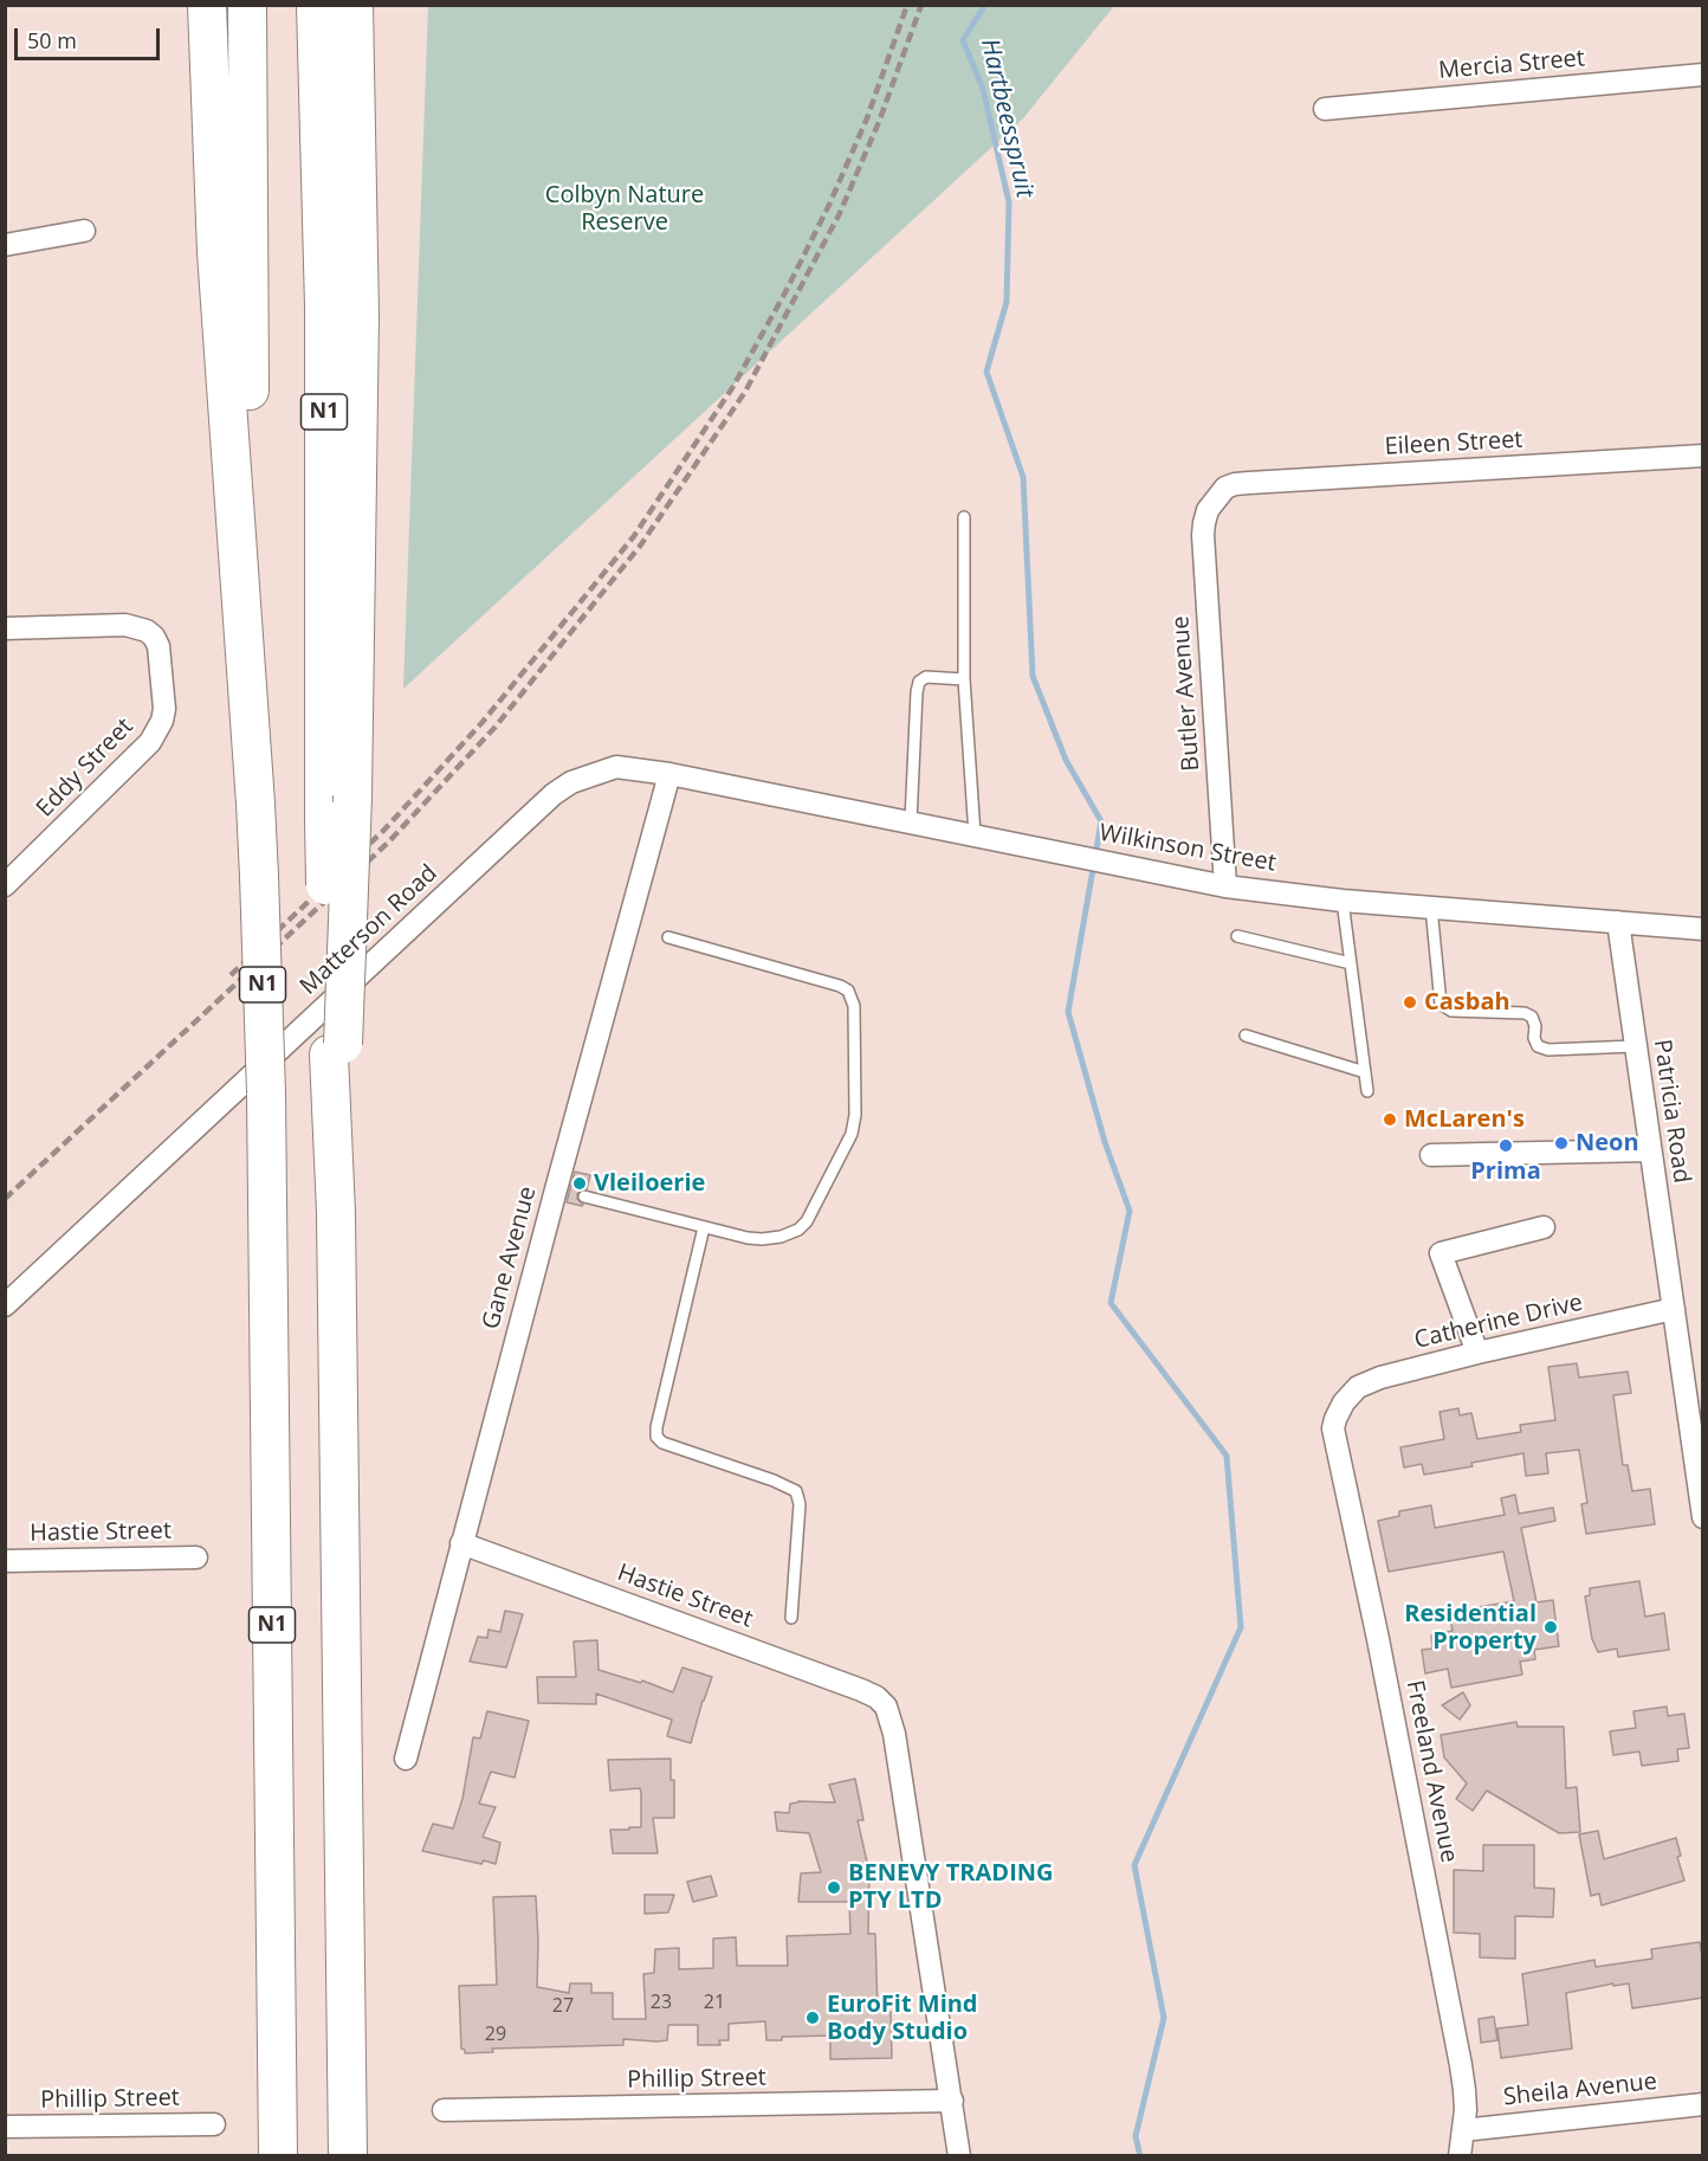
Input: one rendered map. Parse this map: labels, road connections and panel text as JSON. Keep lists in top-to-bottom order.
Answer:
{
  "streets": {
    "highway": ["N1"],
    "street": [
      "Mercia Street",
      "Eileen Street",
      "Butler Avenue",
      "Eddy Street",
      "Wilkinson Street",
      "Matterson Road",
      "Patricia Road",
      "Gane Avenue",
      "Catherine Drive",
      "Hastie Street",
      "Freeland Avenue",
      "Phillip Street",
      "Sheila Avenue"
    ]
  },
  "crossings": [
    ["Eileen Street", "Butler Avenue"],
    ["Butler Avenue", "Wilkinson Street"],
    ["Wilkinson Street", "Matterson Road"],
    ["Wilkinson Street", "Patricia Road"],
    ["Wilkinson Street", "Gane Avenue"],
    ["Matterson Road", "Gane Avenue"],
    ["Patricia Road", "Catherine Drive"],
    ["Gane Avenue", "Hastie Street"],
    ["Catherine Drive", "Freeland Avenue"],
    ["Hastie Street", "Phillip Street"],
    ["Freeland Avenue", "Sheila Avenue"]
  ],
  "water": ["Hartbeesspruit"],
  "parks": ["Colbyn Nature Reserve"],
  "places": [
    "Casbah",
    "McLaren's",
    "Neon",
    "Prima",
    "Vleiloerie",
    "Residential Property",
    "BENEVY TRADING PTY LTD",
    "EuroFit Mind Body Studio"
  ],
  "house_numbers": [
    "23",
    "21",
    "27",
    "29"
  ],
  "scale_bar": "50 m"
}
